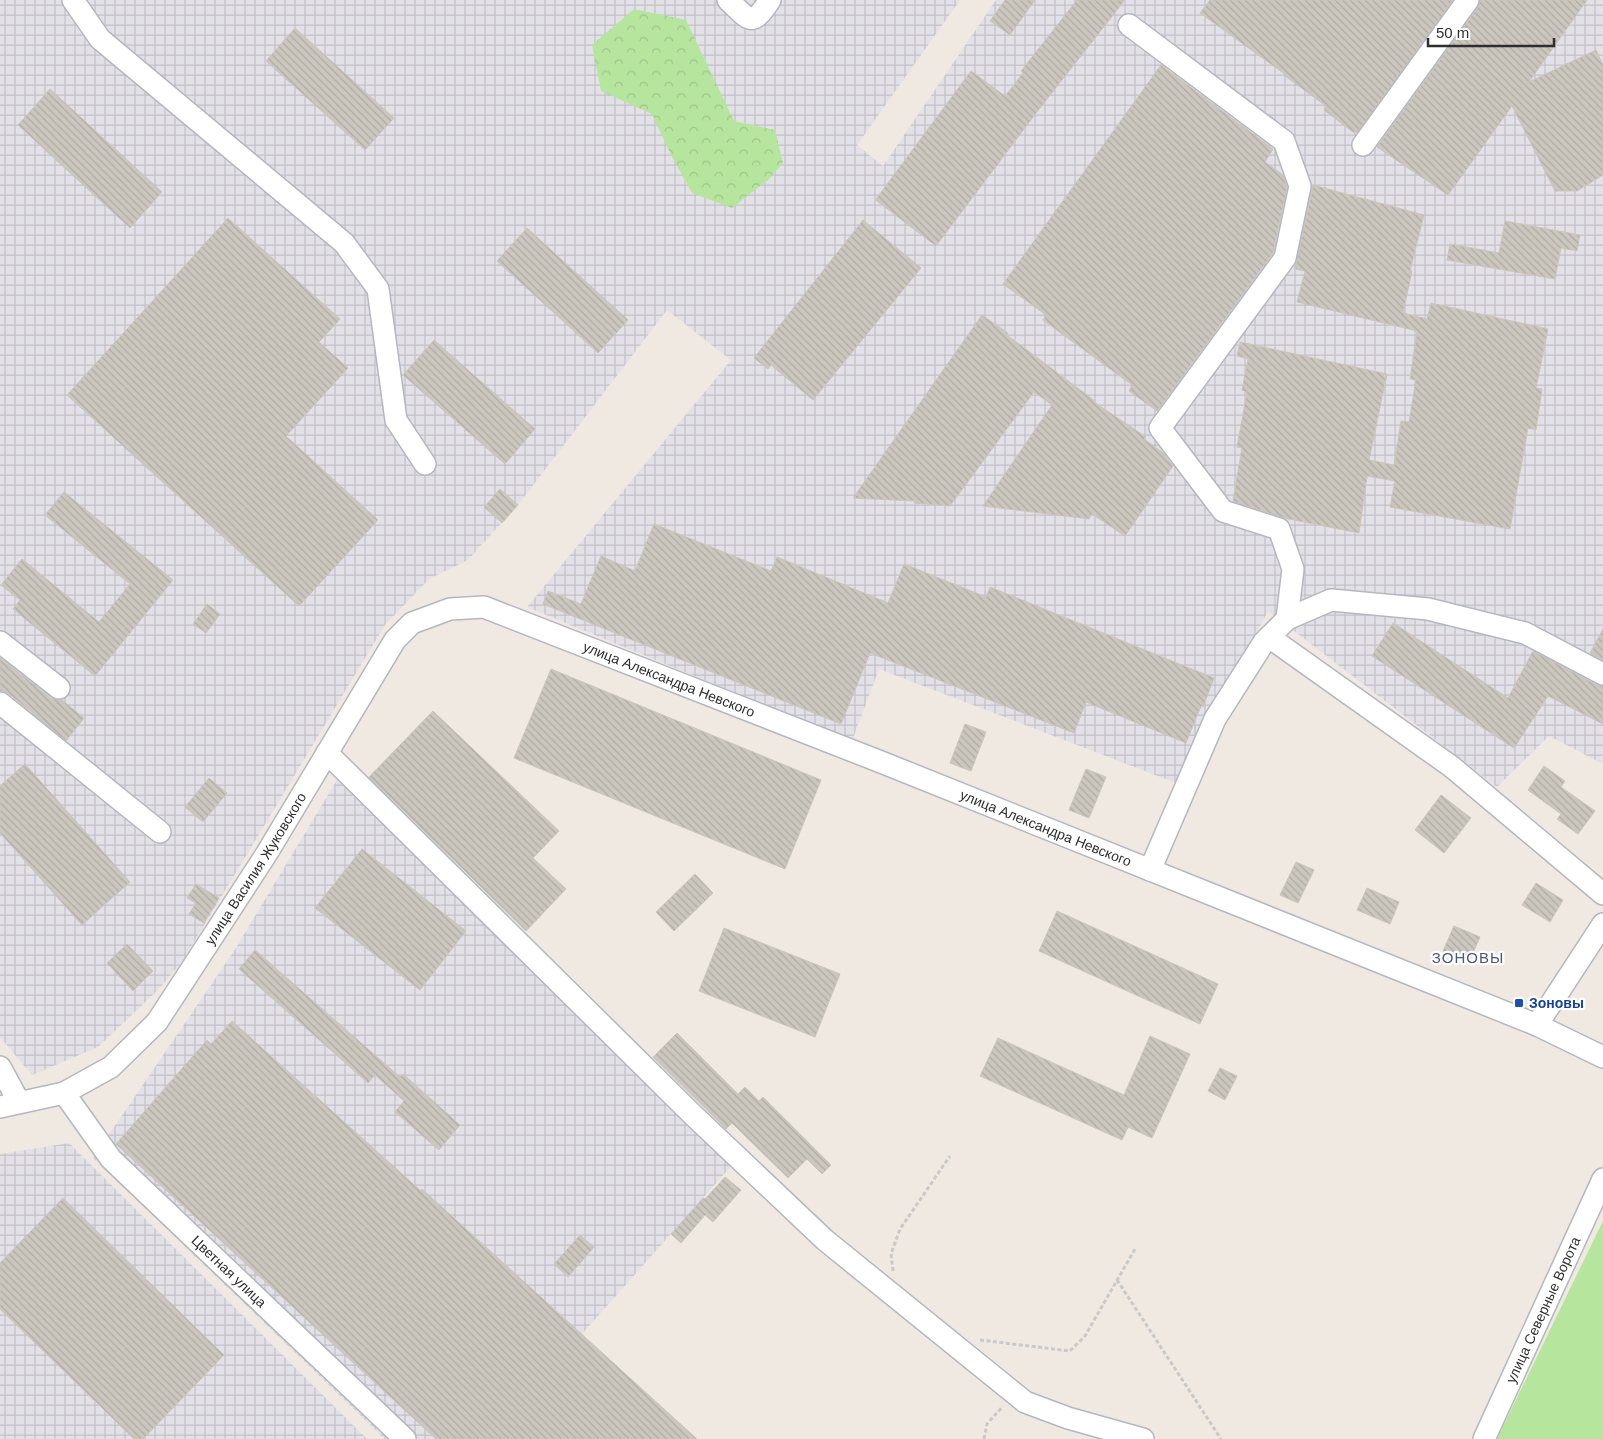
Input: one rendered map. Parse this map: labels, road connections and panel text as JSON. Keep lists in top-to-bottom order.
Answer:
{
  "streets": {
    "street": [
      "улица Александра Невского",
      "улица Василия Жуковского",
      "Цветная улица",
      "улица Северные Ворота"
    ]
  },
  "crossings": [
    ["улица Александра Невского", "улица Василия Жуковского"],
    ["улица Василия Жуковского", "Цветная улица"]
  ],
  "districts": ["ЗОНОВЫ"],
  "places": {
    "transit": ["Зоновы"]
  },
  "scale_bar": "50 m"
}
